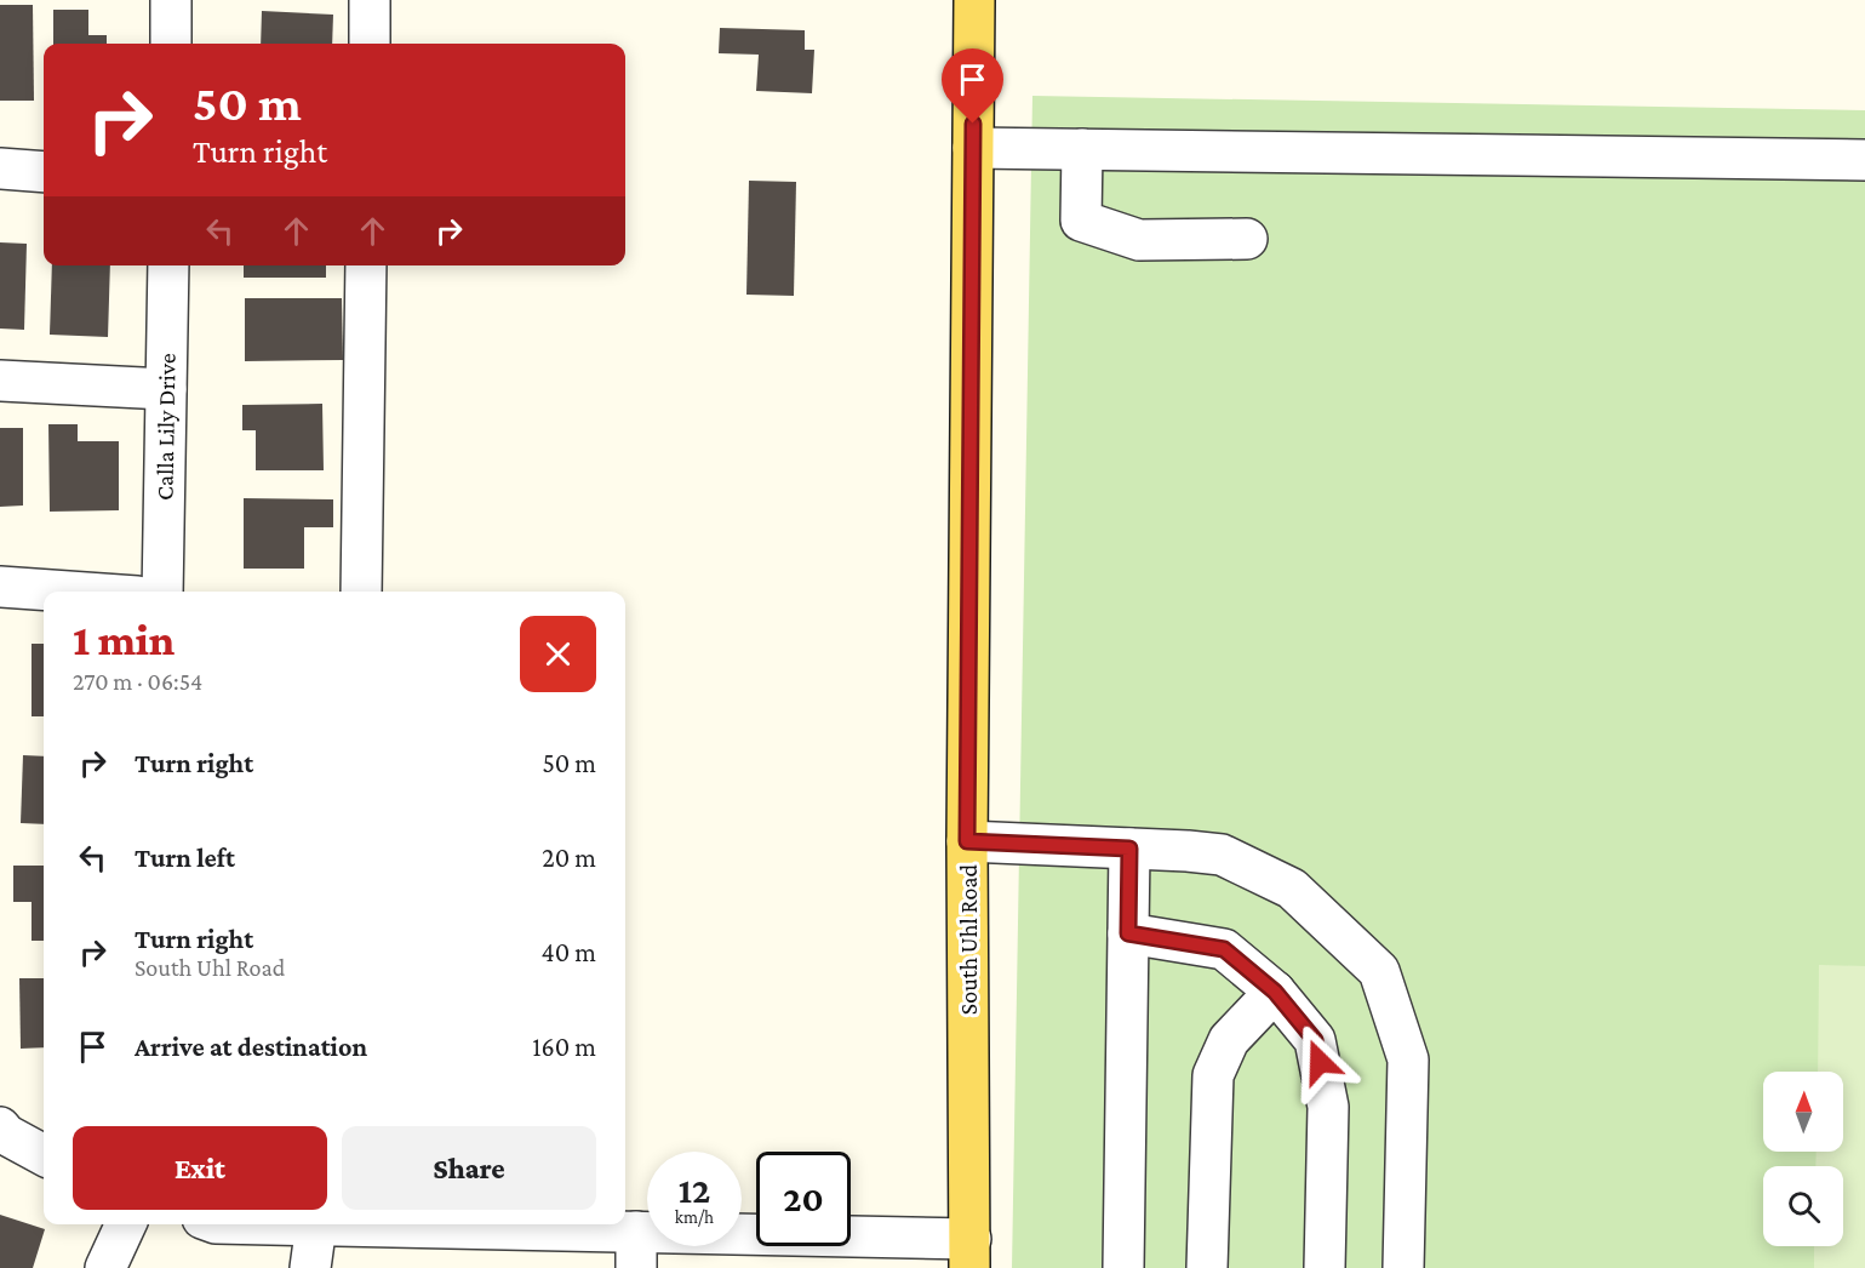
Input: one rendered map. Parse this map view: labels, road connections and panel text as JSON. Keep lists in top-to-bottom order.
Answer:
{
  "streets": {
    "main road": ["South Uhl Road"],
    "street": ["Calla Lily Drive"]
  },
  "north": "top",
  "page": {
    "turn": ["50 m", "Turn right"],
    "heading": ["1 min", "270 m · 06:54"],
    "list": [
      {
        "name": "Turn right",
        "value": "50 m"
      },
      {
        "name": "Turn left",
        "value": "20 m"
      },
      {
        "name": "Turn right",
        "note": "South Uhl Road",
        "value": "40 m"
      },
      {
        "name": "Arrive at destination",
        "value": "160 m"
      }
    ],
    "buttons": ["Exit", "Share"],
    "speed": "12 km/h",
    "limit": "20"
  }
}
